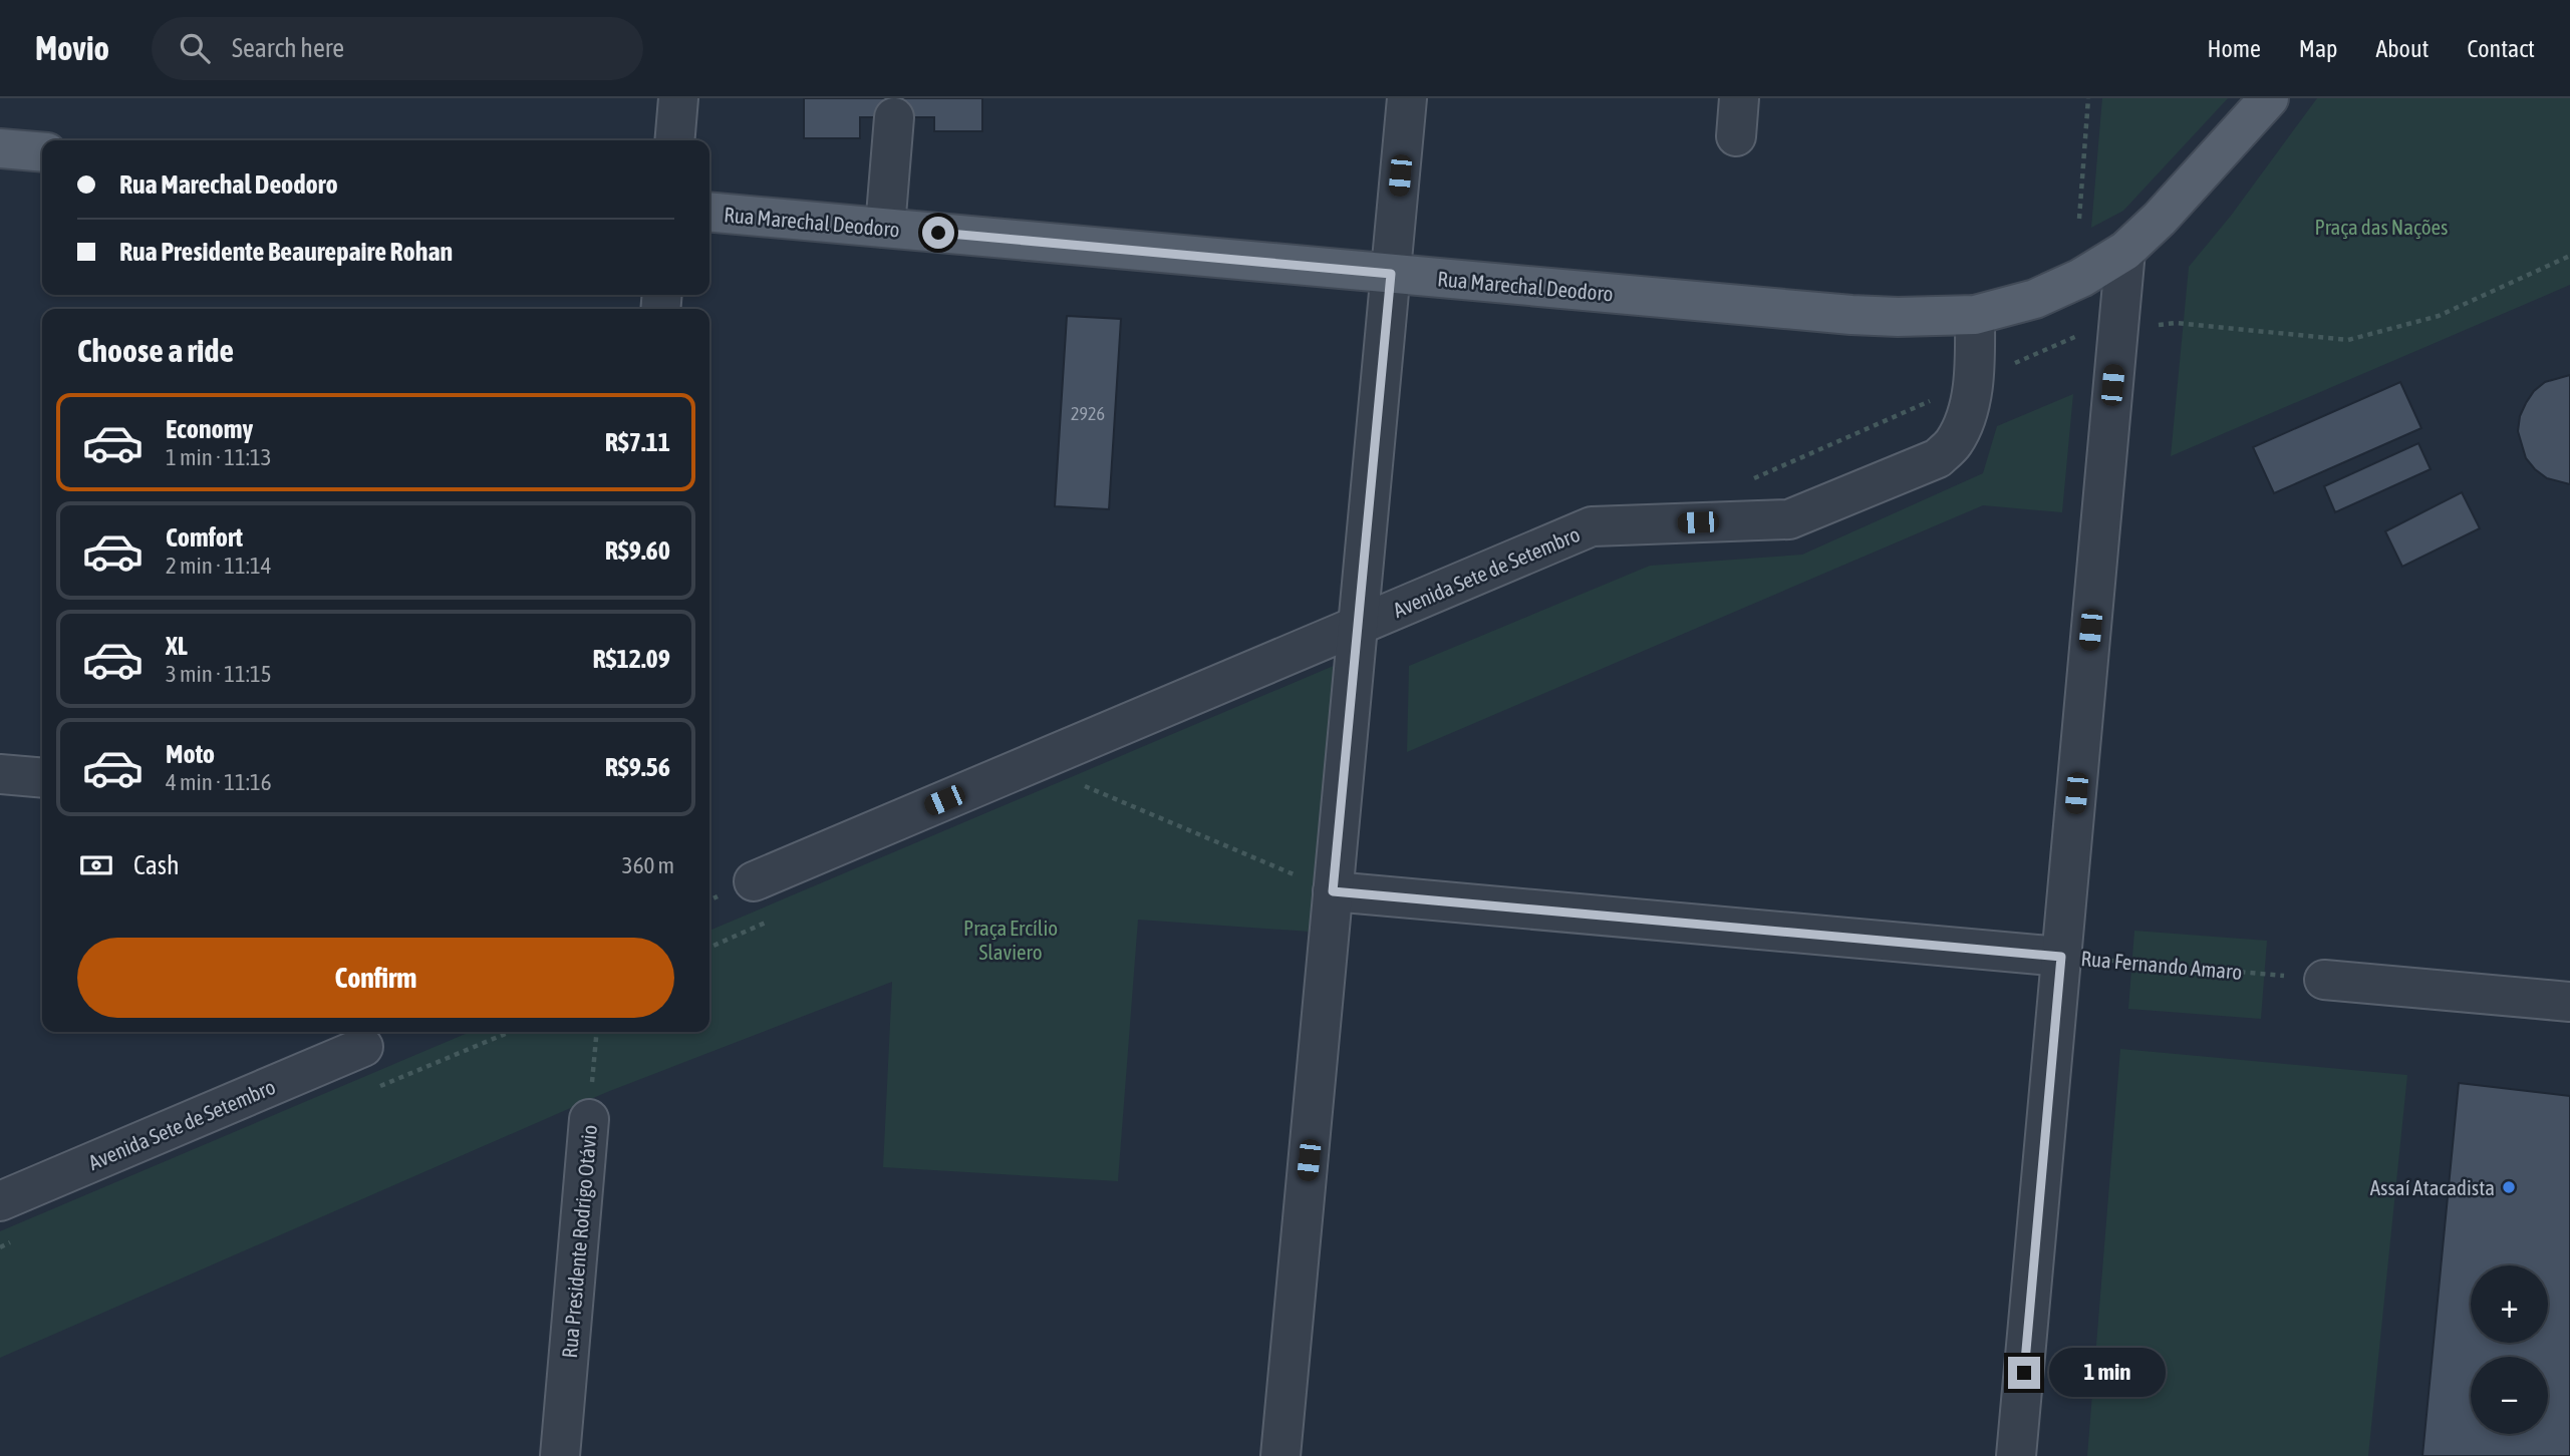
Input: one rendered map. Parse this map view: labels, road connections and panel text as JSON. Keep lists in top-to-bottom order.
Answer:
{
  "streets": {
    "main road": ["Rua Marechal Deodoro"],
    "street": ["Avenida Sete de Setembro", "Rua Fernando Amaro", "Rua Presidente Rodrigo Otávio"]
  },
  "crossings": [
    ["Rua Marechal Deodoro", "Avenida Sete de Setembro"]
  ],
  "parks": ["Praça das Nações", "Praça Ercílio Slaviero"],
  "places": ["Assaí Atacadista"],
  "house_numbers": ["2926"],
  "page": {
    "header": "Movio",
    "search": "Search here",
    "nav": [
      "Home",
      "Map",
      "About",
      "Contact"
    ],
    "banner": ["Rua Marechal Deodoro", "Rua Presidente Beaurepaire Rohan"],
    "heading": "Choose a ride",
    "list": [
      {
        "name": "Economy",
        "note": "1 min · 11:13",
        "value": "R$7.11"
      },
      {
        "name": "Comfort",
        "note": "2 min · 11:14",
        "value": "R$9.60"
      },
      {
        "name": "XL",
        "note": "3 min · 11:15",
        "value": "R$12.09"
      },
      {
        "name": "Moto",
        "note": "4 min · 11:16",
        "value": "R$9.56"
      }
    ],
    "pay": ["Cash", "360 m"],
    "buttons": "Confirm",
    "map_buttons": ["+", "−"],
    "bubble": "1 min"
  }
}
